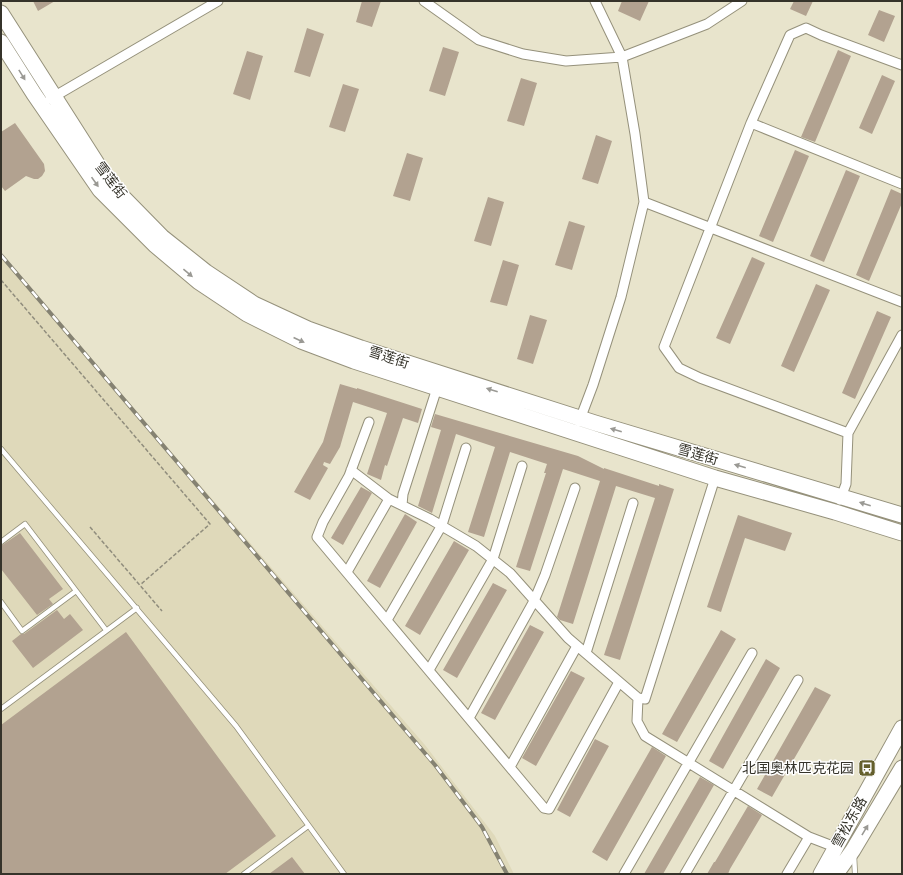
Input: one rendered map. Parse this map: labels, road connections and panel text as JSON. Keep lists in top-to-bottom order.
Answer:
{
  "streets": {
    "main road": ["雪莲街", "雪松东路"]
  },
  "places": {
    "bus stop": ["北国奥林匹克花园"]
  }
}
